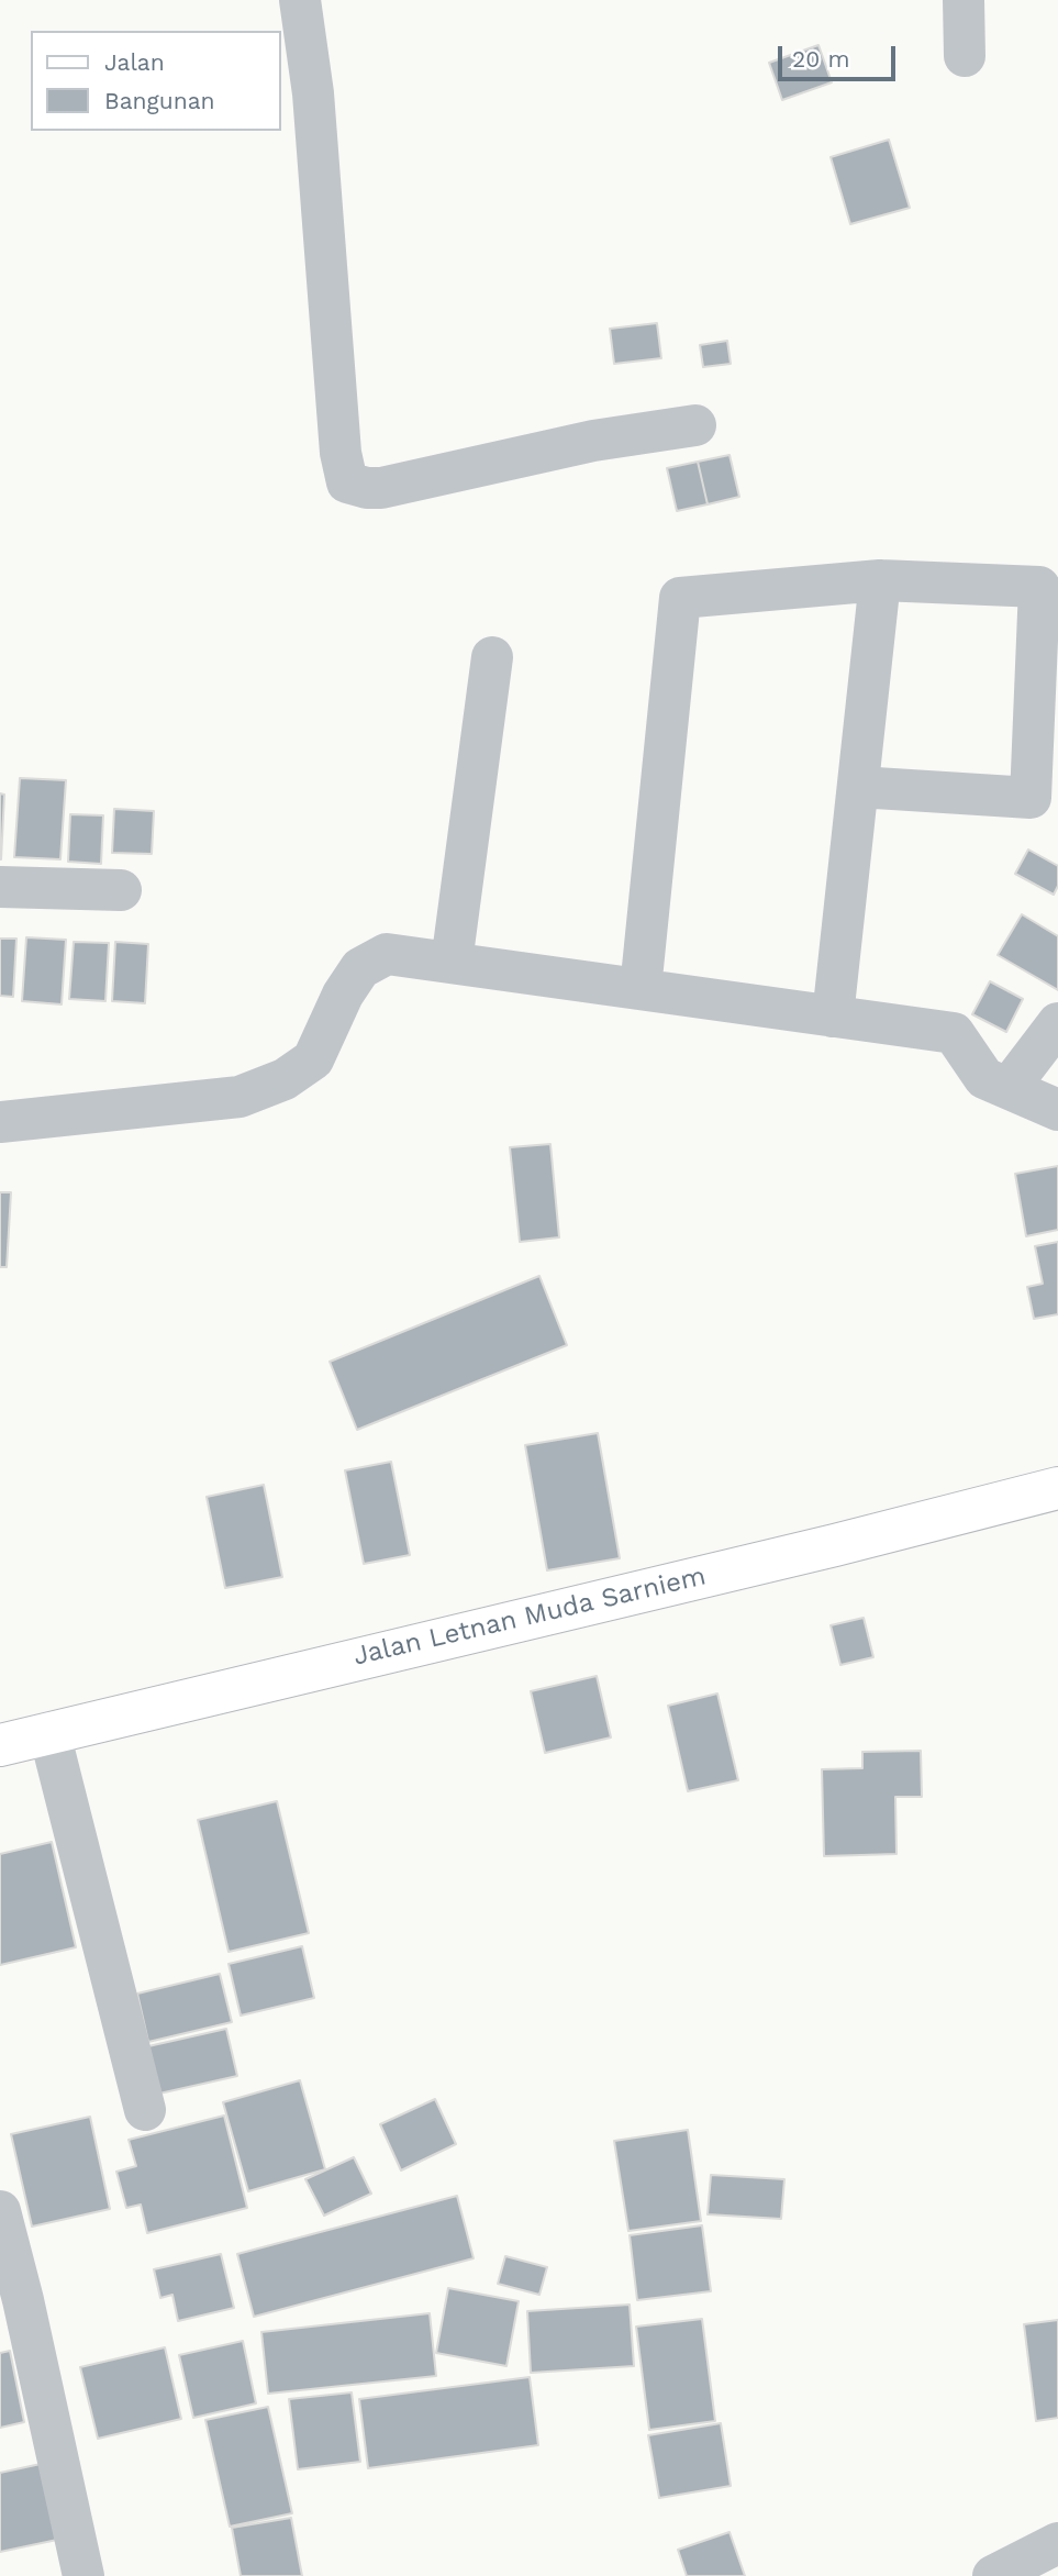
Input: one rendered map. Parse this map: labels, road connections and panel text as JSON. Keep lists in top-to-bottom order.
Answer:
{
  "streets": {
    "main road": ["Jalan Letnan Muda Sarniem"]
  },
  "legend": ["Jalan", "Bangunan"],
  "scale_bar": "20 m"
}
